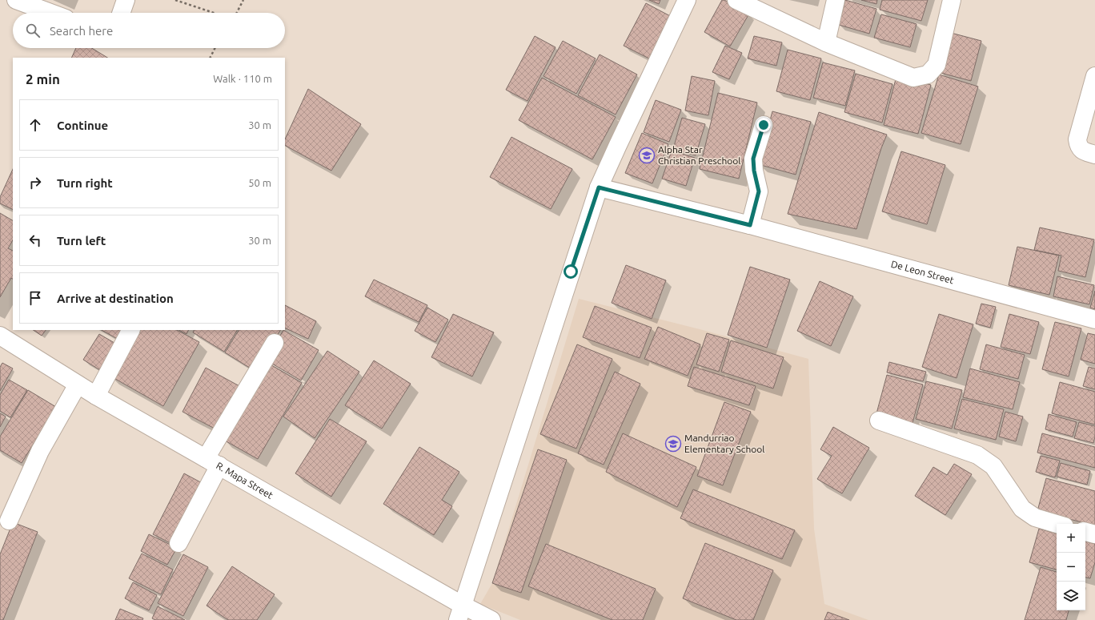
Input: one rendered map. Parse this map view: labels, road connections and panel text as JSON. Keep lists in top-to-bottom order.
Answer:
{
  "streets": {
    "street": ["De Leon Street", "R. Mapa Street"]
  },
  "places": {
    "school or university": ["Alpha Star Christian Preschool", "Mandurriao Elementary School"]
  },
  "page": {
    "search": "Search here",
    "heading": ["2 min", "Walk · 110 m"],
    "list": [
      ["Continue", "30 m"],
      ["Turn right", "50 m"],
      ["Turn left", "30 m"],
      "Arrive at destination"
    ],
    "map_buttons": ["+", "−"]
  }
}
